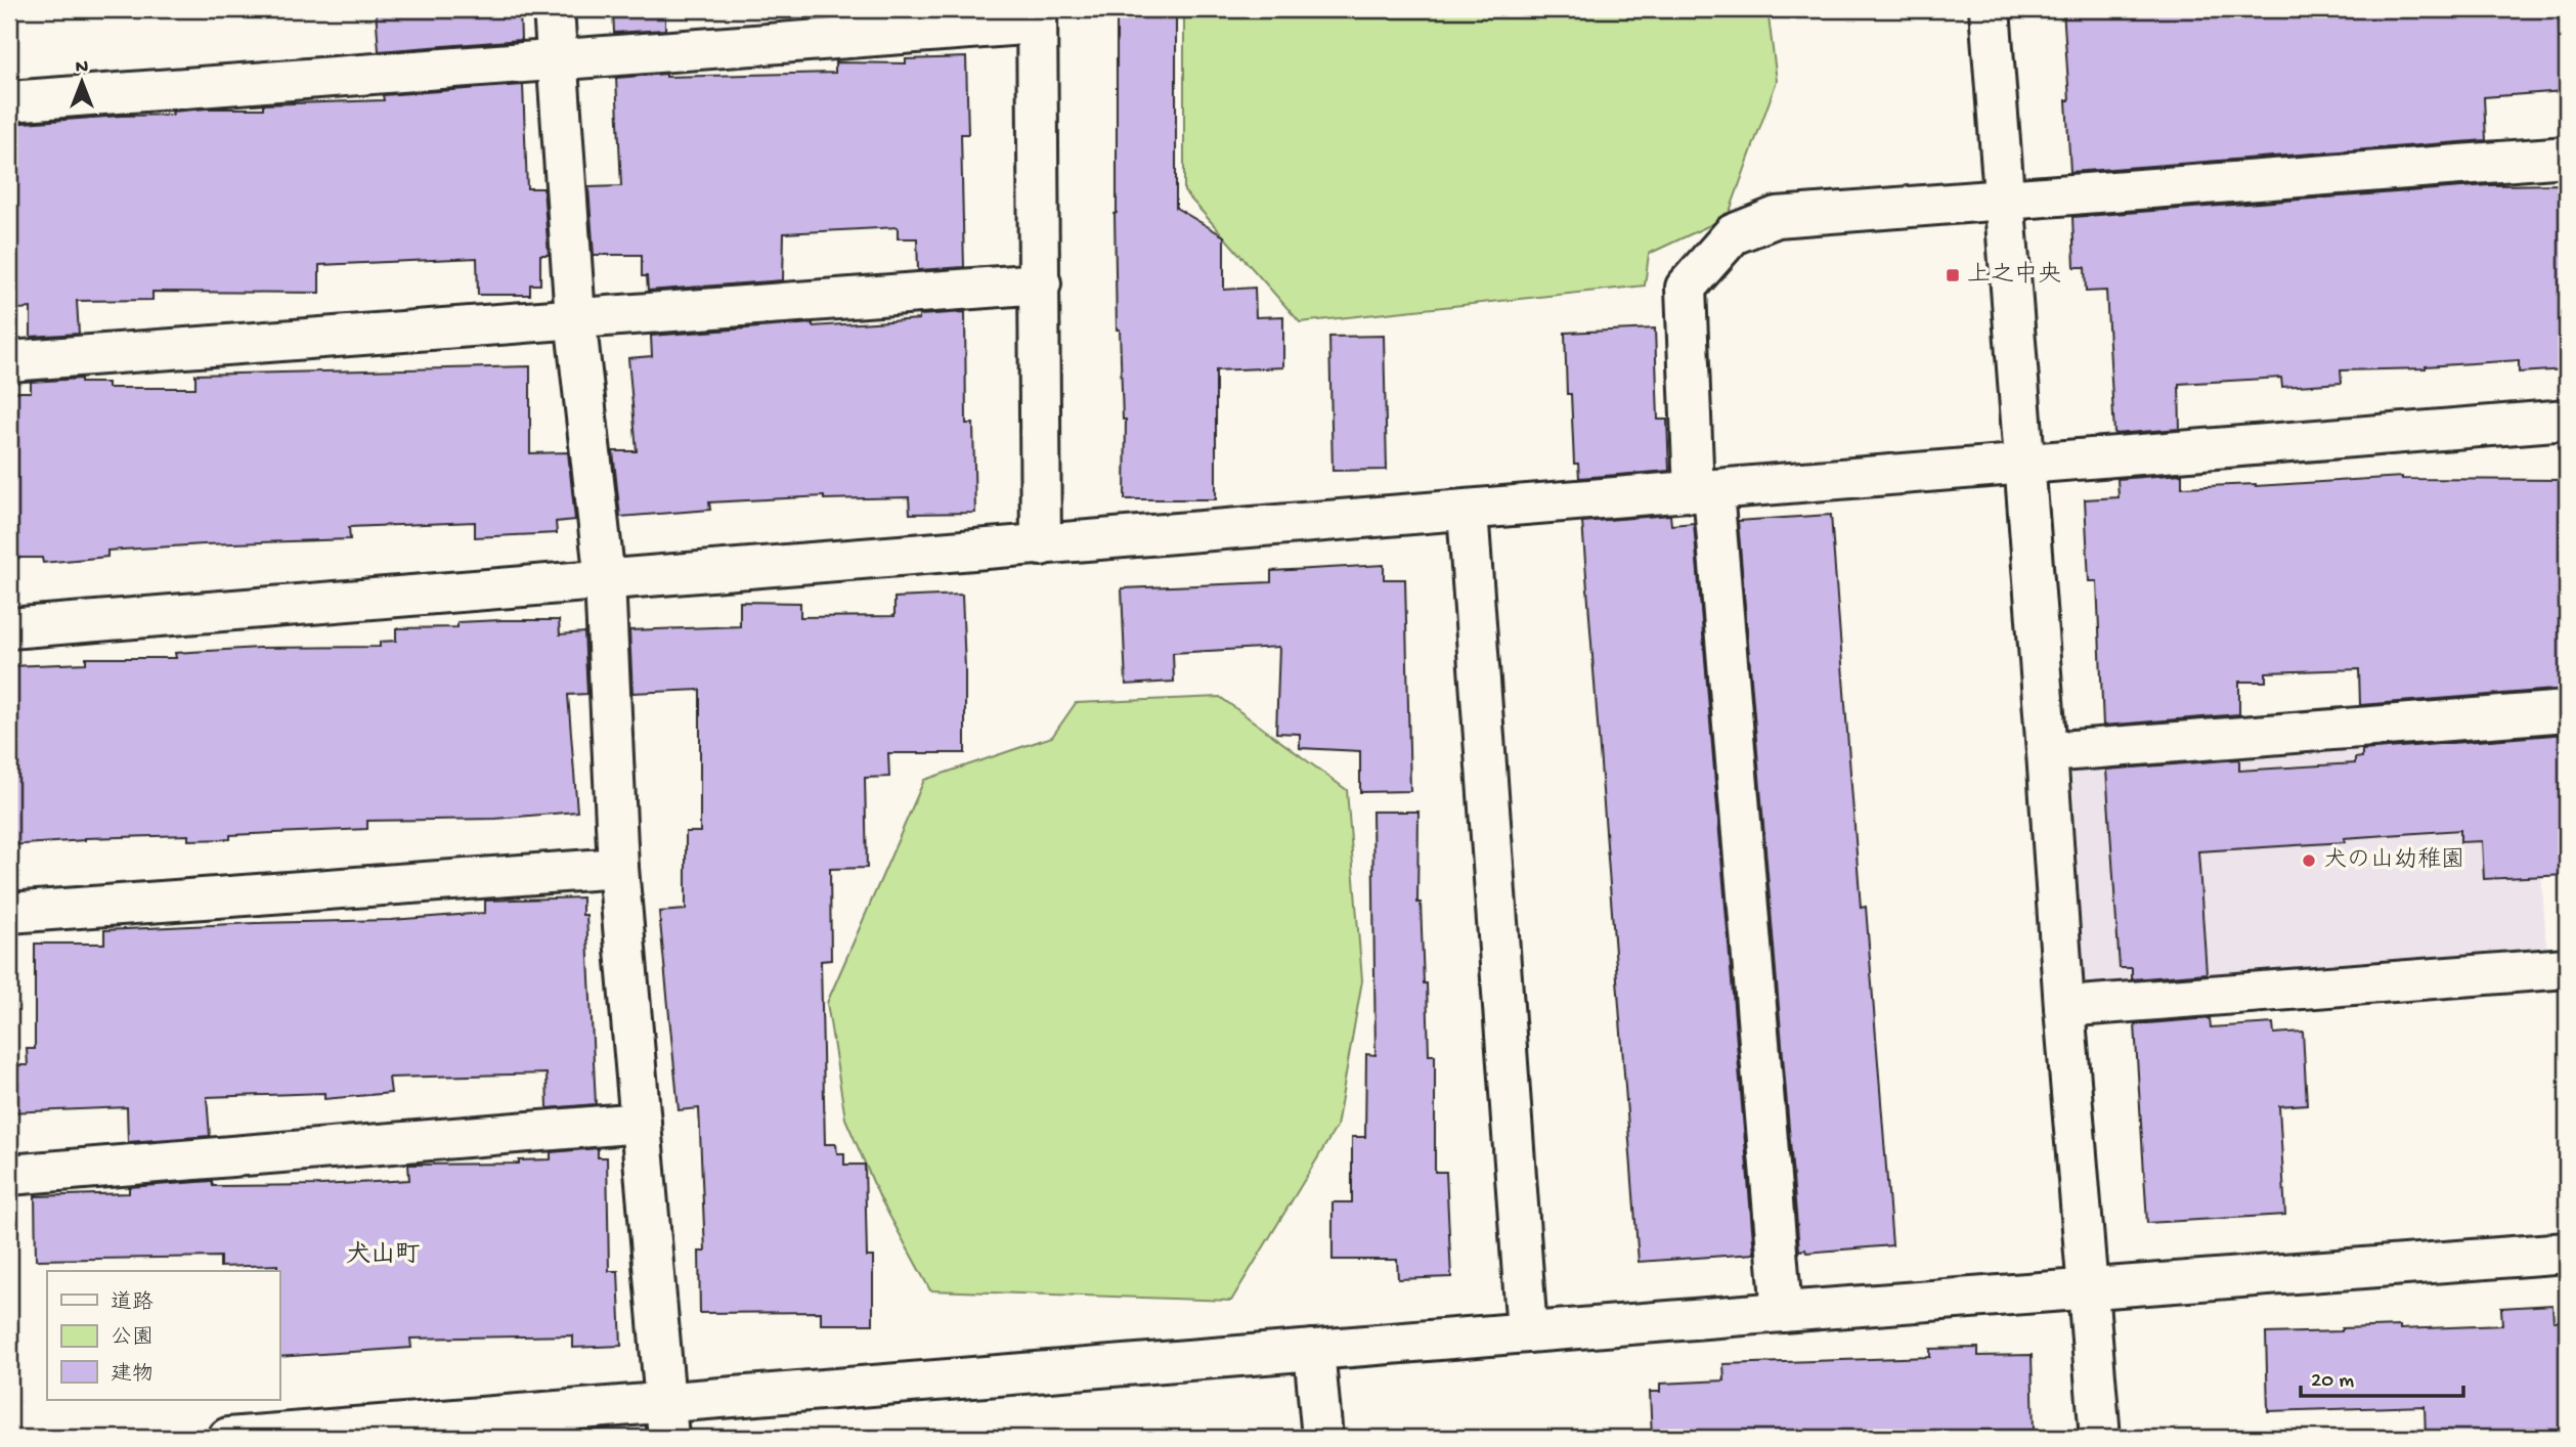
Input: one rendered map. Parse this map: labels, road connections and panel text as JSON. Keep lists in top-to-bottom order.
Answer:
{
  "districts": ["犬山町"],
  "places": {
    "transit": ["上之中央"],
    "other": ["犬の山幼稚園"]
  },
  "legend": ["道路", "公園", "建物"],
  "scale_bar": "20 m",
  "north": "top"
}
